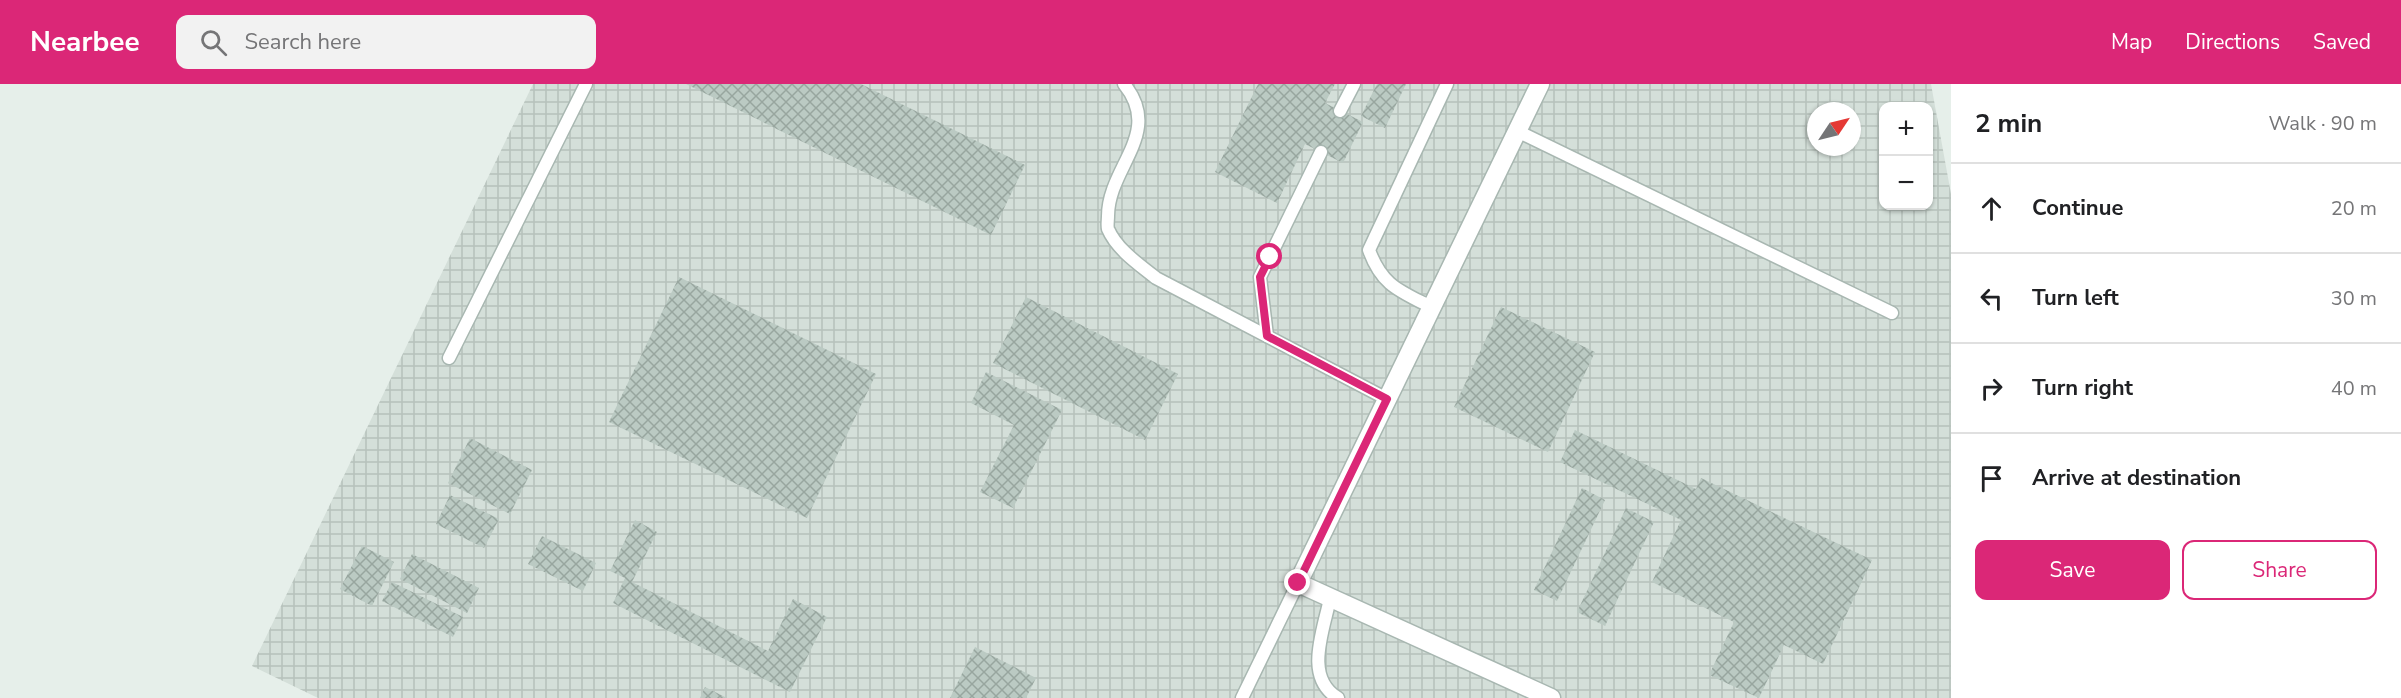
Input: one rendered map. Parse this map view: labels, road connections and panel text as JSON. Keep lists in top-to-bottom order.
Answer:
{
  "north": "top right",
  "page": {
    "header": "Nearbee",
    "search": "Search here",
    "nav": ["Map", "Directions", "Saved"],
    "heading": ["2 min", "Walk · 90 m"],
    "map_buttons": ["+", "−"],
    "list": [
      ["Continue", "20 m"],
      ["Turn left", "30 m"],
      ["Turn right", "40 m"],
      "Arrive at destination"
    ],
    "buttons": ["Save", "Share"]
  }
}
